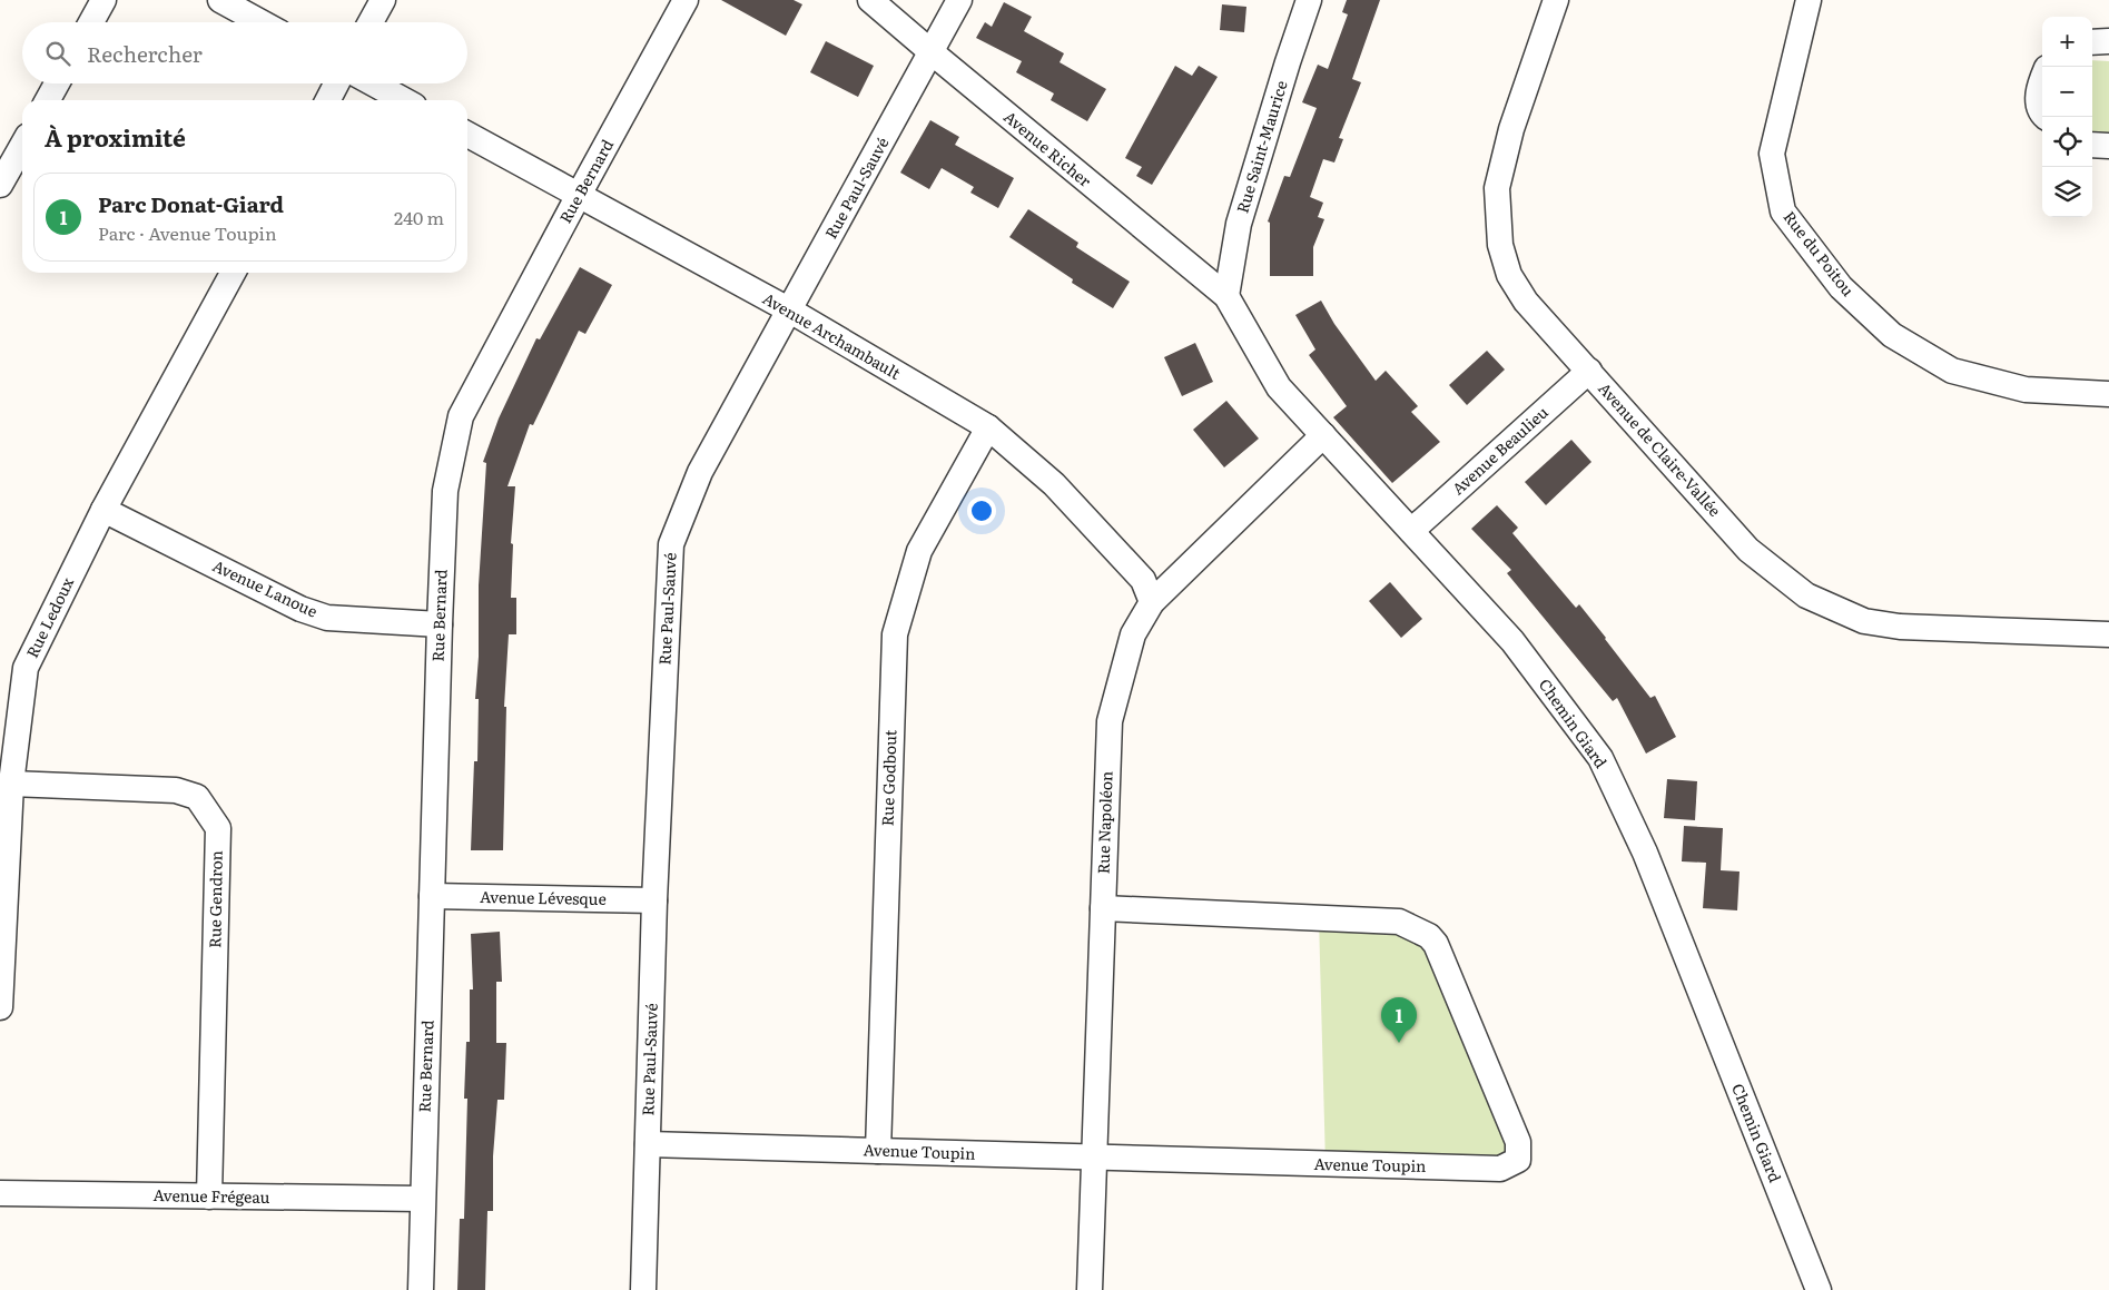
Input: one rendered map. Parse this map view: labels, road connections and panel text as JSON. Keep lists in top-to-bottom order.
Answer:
{
  "streets": {
    "street": [
      "Rue Saint-Maurice",
      "Avenue Richer",
      "Rue Bernard",
      "Rue Paul-Sauvé",
      "Rue du Poitou",
      "Avenue Archambault",
      "Avenue de Claire-Vallée",
      "Avenue Beaulieu",
      "Avenue Lanoue",
      "Rue Ledoux",
      "Chemin Giard",
      "Rue Godbout",
      "Rue Napoléon",
      "Avenue Lévesque",
      "Rue Gendron",
      "Avenue Toupin",
      "Avenue Frégeau"
    ]
  },
  "crossings": [
    ["Rue Saint-Maurice", "Avenue Richer"],
    ["Rue Saint-Maurice", "Chemin Giard"],
    ["Avenue Richer", "Rue Paul-Sauvé"],
    ["Avenue Richer", "Chemin Giard"],
    ["Rue Bernard", "Avenue Archambault"],
    ["Rue Bernard", "Avenue Lanoue"],
    ["Rue Bernard", "Avenue Lévesque"],
    ["Rue Bernard", "Avenue Frégeau"],
    ["Rue Paul-Sauvé", "Avenue Archambault"],
    ["Rue Paul-Sauvé", "Avenue Lévesque"],
    ["Rue Paul-Sauvé", "Avenue Toupin"],
    ["Avenue Archambault", "Rue Godbout"],
    ["Avenue Archambault", "Rue Napoléon"],
    ["Avenue de Claire-Vallée", "Avenue Beaulieu"],
    ["Avenue Beaulieu", "Chemin Giard"],
    ["Avenue Lanoue", "Rue Ledoux"],
    ["Rue Ledoux", "Rue Gendron"],
    ["Chemin Giard", "Rue Napoléon"],
    ["Rue Godbout", "Avenue Toupin"],
    ["Rue Napoléon", "Avenue Toupin"],
    ["Rue Gendron", "Avenue Frégeau"]
  ],
  "page": {
    "map_buttons": ["+", "−"],
    "search": "Rechercher",
    "heading": "À proximité",
    "list": [
      {
        "mark": "1",
        "name": "Parc Donat-Giard",
        "note": "Parc · Avenue Toupin",
        "value": "240 m"
      }
    ],
    "pins": "1"
  }
}
